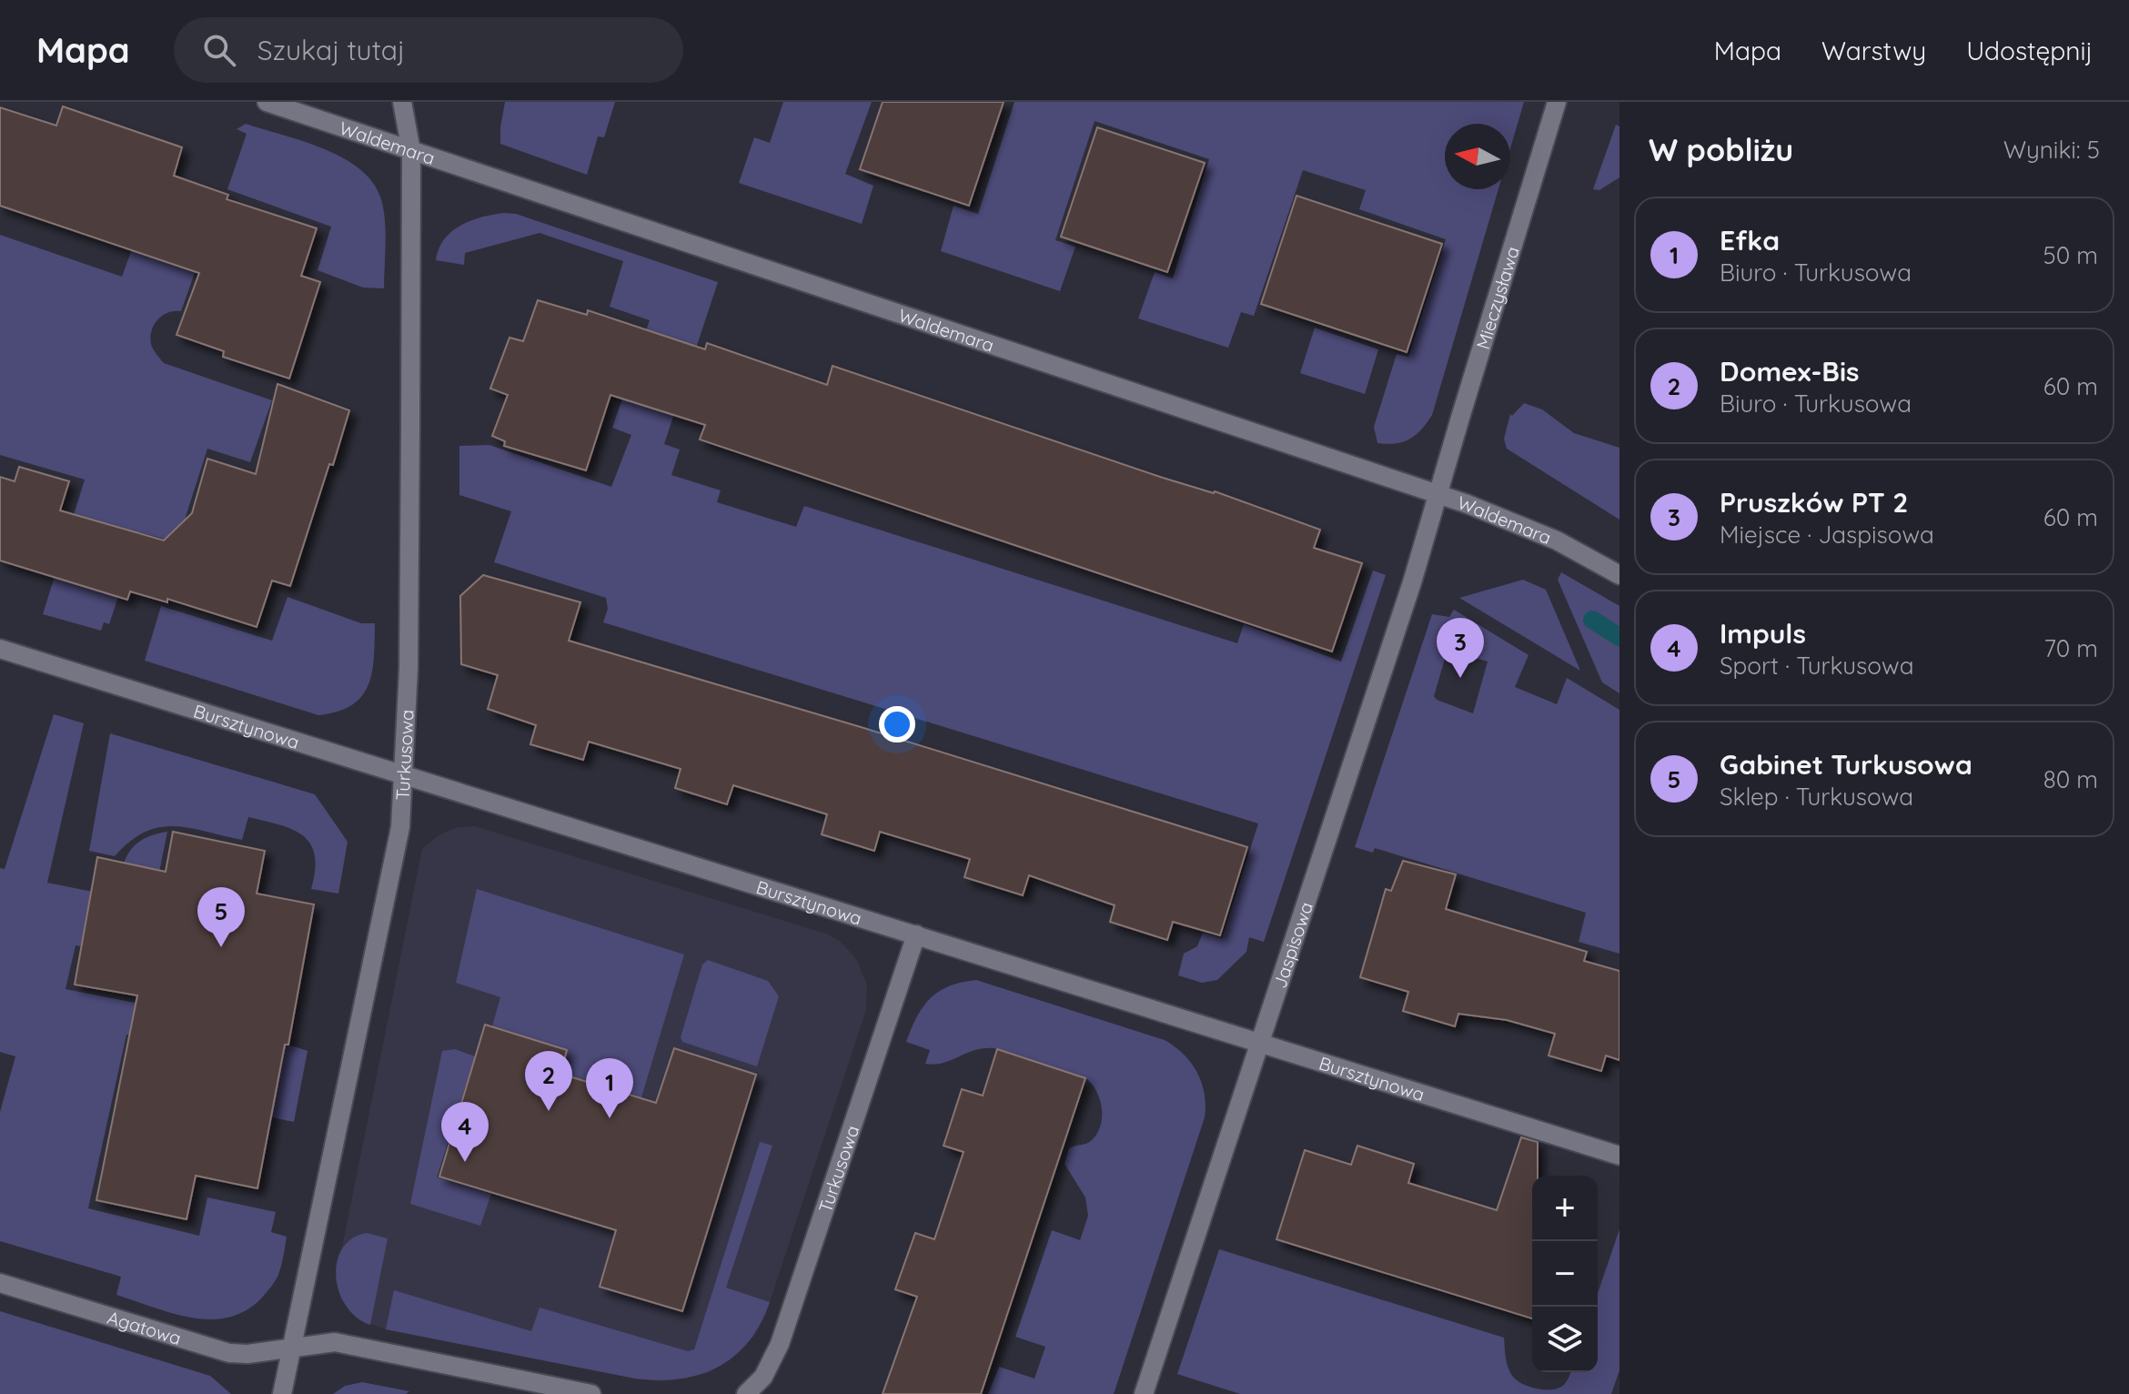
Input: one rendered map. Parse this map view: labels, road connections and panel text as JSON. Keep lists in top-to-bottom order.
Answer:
{
  "streets": {
    "street": [
      "Waldemara",
      "Mieczysława",
      "Bursztynowa",
      "Turkusowa",
      "Jaspisowa",
      "Agatowa"
    ]
  },
  "crossings": [
    ["Waldemara", "Mieczysława"],
    ["Waldemara", "Turkusowa"],
    ["Waldemara", "Jaspisowa"],
    ["Mieczysława", "Jaspisowa"],
    ["Bursztynowa", "Turkusowa"],
    ["Bursztynowa", "Jaspisowa"],
    ["Turkusowa", "Agatowa"]
  ],
  "north": "left",
  "page": {
    "header": "Mapa",
    "search": "Szukaj tutaj",
    "nav": ["Mapa", "Warstwy", "Udostępnij"],
    "heading": ["W pobliżu", "Wyniki: 5"],
    "list": [
      {
        "mark": "1",
        "name": "Efka",
        "note": "Biuro · Turkusowa",
        "value": "50 m"
      },
      {
        "mark": "2",
        "name": "Domex-Bis",
        "note": "Biuro · Turkusowa",
        "value": "60 m"
      },
      {
        "mark": "3",
        "name": "Pruszków PT 2",
        "note": "Miejsce · Jaspisowa",
        "value": "60 m"
      },
      {
        "mark": "4",
        "name": "Impuls",
        "note": "Sport · Turkusowa",
        "value": "70 m"
      },
      {
        "mark": "5",
        "name": "Gabinet Turkusowa",
        "note": "Sklep · Turkusowa",
        "value": "80 m"
      }
    ],
    "pins": [
      "3",
      "5",
      "2",
      "1",
      "4"
    ],
    "map_buttons": ["+", "−"]
  }
}
